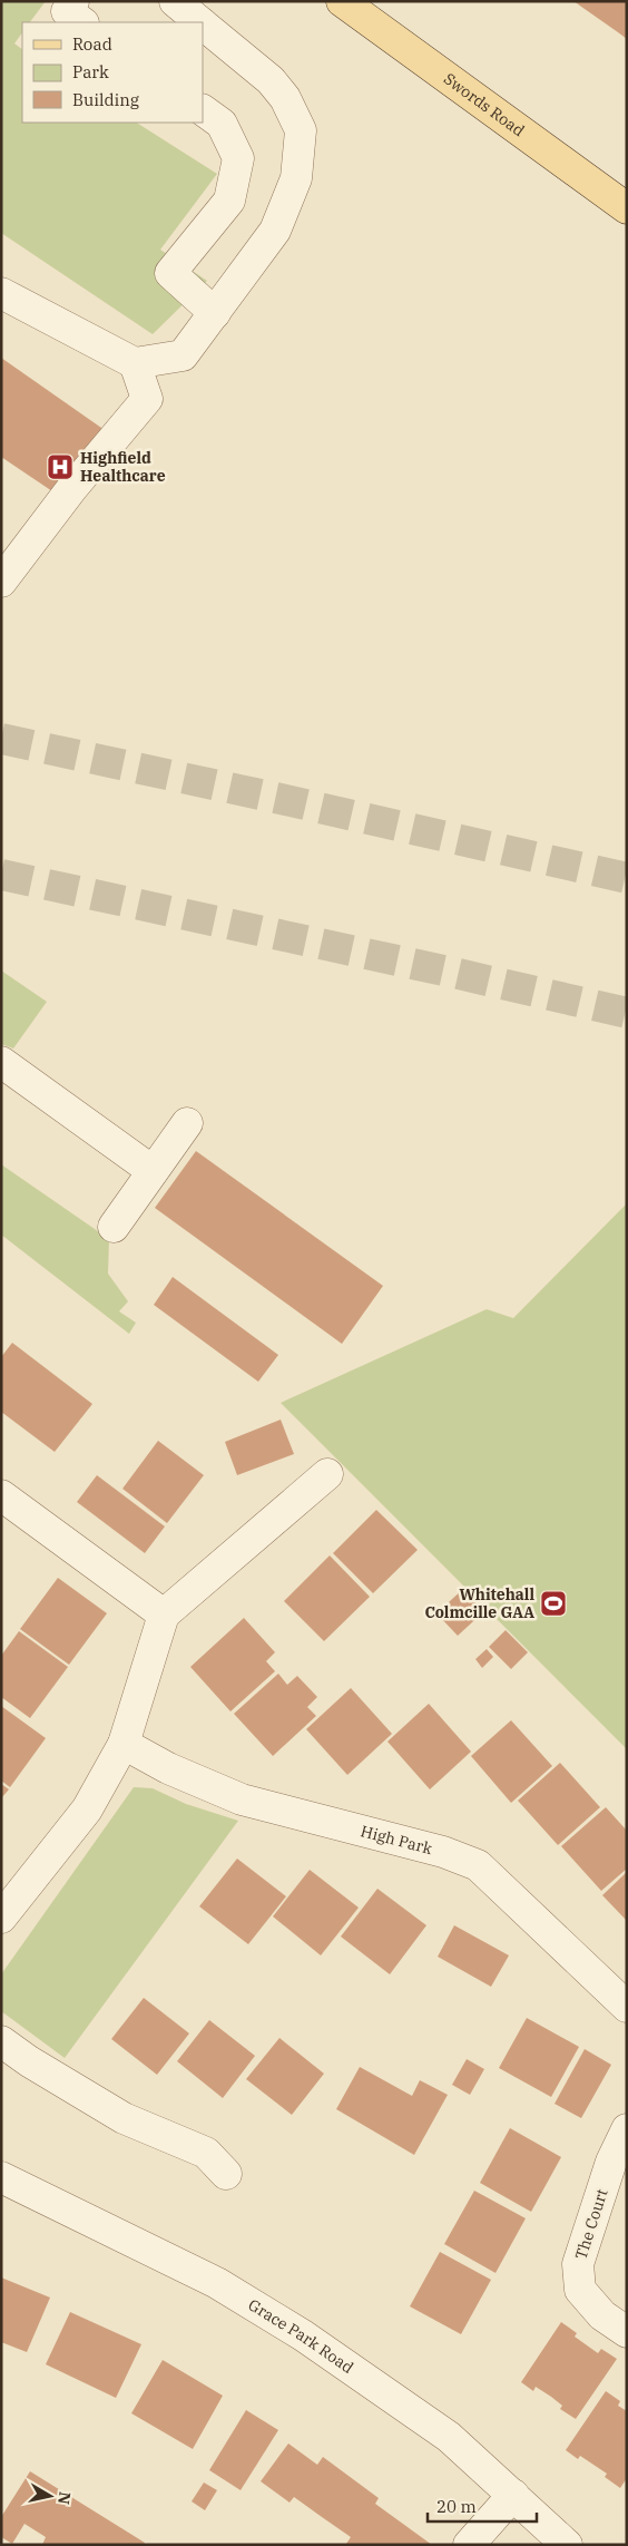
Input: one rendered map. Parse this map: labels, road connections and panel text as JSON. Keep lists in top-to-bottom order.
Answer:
{
  "streets": {
    "main road": ["Swords Road"],
    "street": ["High Park", "The Court", "Grace Park Road"]
  },
  "places": {
    "hospital": ["Highfield Healthcare"],
    "sports": ["Whitehall Colmcille GAA"]
  },
  "legend": ["Road", "Park", "Building"],
  "scale_bar": "20 m",
  "north": "right"
}
